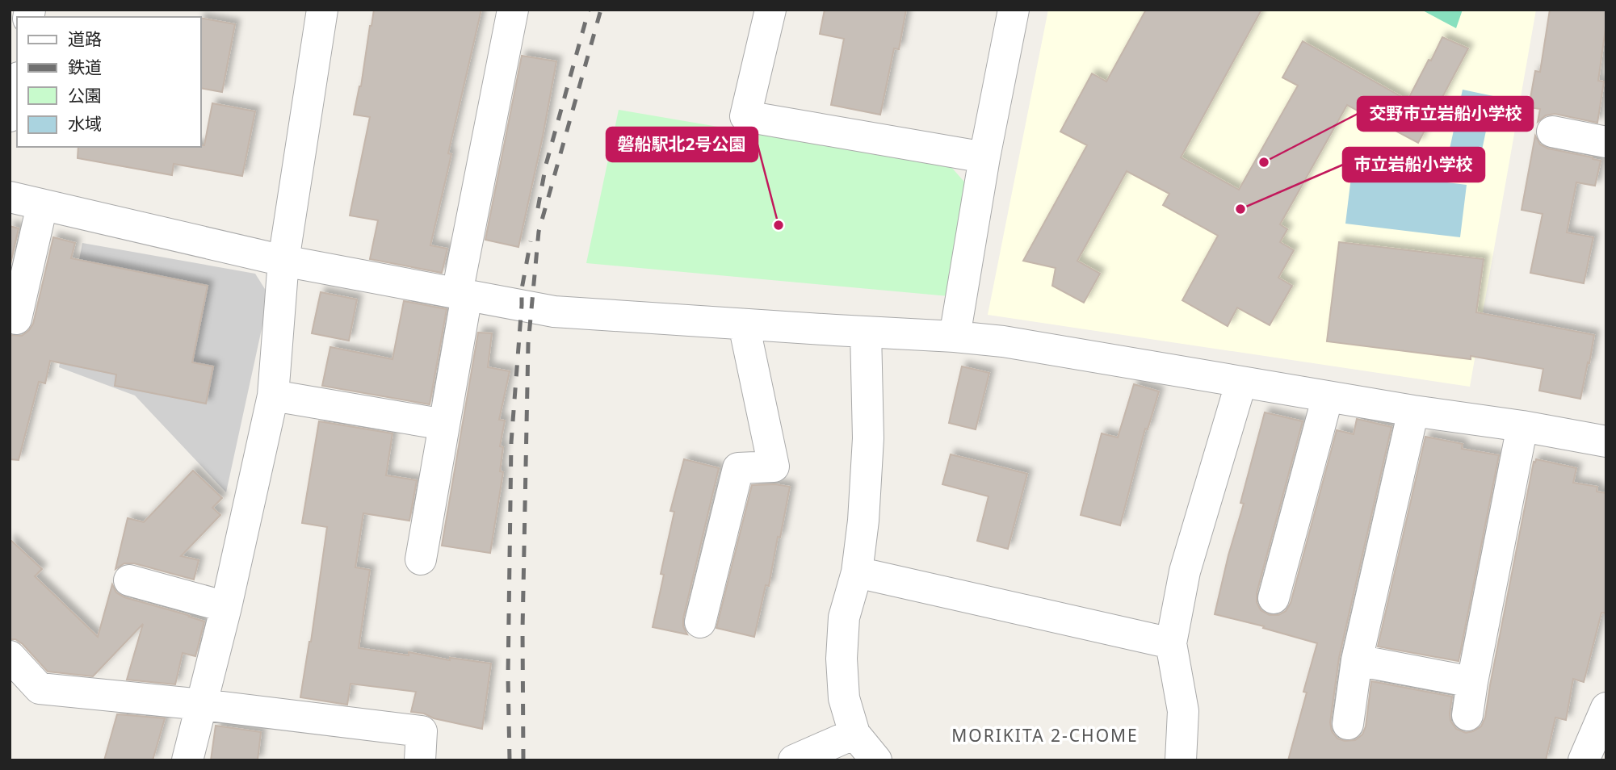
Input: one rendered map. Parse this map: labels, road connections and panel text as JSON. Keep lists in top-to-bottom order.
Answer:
{
  "districts": ["MORIKITA 2-CHOME"],
  "places": ["交野市立岩船小学校", "市立岩船小学校", "磐船駅北2号公園"],
  "legend": [
    "道路",
    "鉄道",
    "公園",
    "水域"
  ]
}
